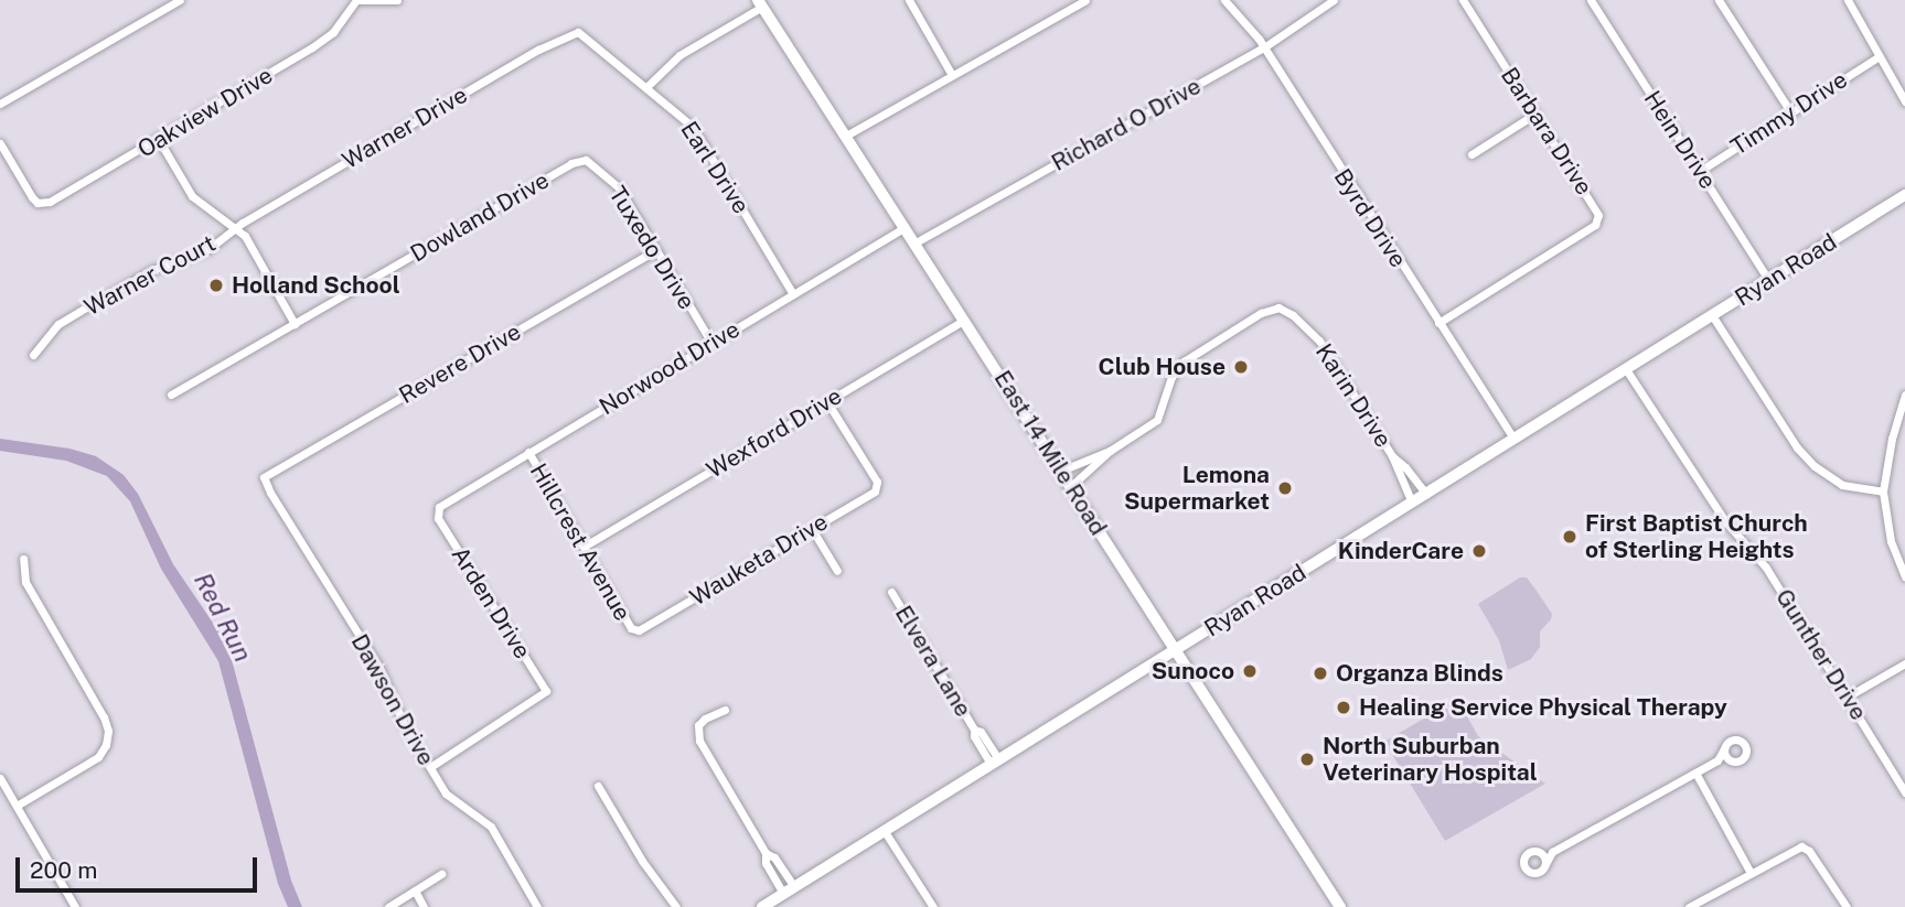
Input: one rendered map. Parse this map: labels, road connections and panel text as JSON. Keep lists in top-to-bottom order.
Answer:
{
  "streets": {
    "main road": ["Ryan Road", "East 14 Mile Road"],
    "street": [
      "Oakview Drive",
      "Timmy Drive",
      "Richard O Drive",
      "Warner Drive",
      "Barbara Drive",
      "Hein Drive",
      "Earl Drive",
      "Dowland Drive",
      "Byrd Drive",
      "Tuxedo Drive",
      "Warner Court",
      "Revere Drive",
      "Norwood Drive",
      "Karin Drive",
      "Wexford Drive",
      "Hillcrest Avenue",
      "Wauketa Drive",
      "Arden Drive",
      "Gunther Drive",
      "Elvera Lane",
      "Dawson Drive"
    ]
  },
  "crossings": [
    ["Timmy Drive", "Hein Drive"],
    ["Richard O Drive", "Byrd Drive"],
    ["Richard O Drive", "East 14 Mile Road"],
    ["Warner Drive", "Earl Drive"],
    ["Warner Drive", "Warner Court"],
    ["Barbara Drive", "Byrd Drive"],
    ["Hein Drive", "Ryan Road"],
    ["Earl Drive", "Norwood Drive"],
    ["Dowland Drive", "Tuxedo Drive"],
    ["Byrd Drive", "Ryan Road"],
    ["Tuxedo Drive", "Revere Drive"],
    ["Tuxedo Drive", "Norwood Drive"],
    ["Ryan Road", "Karin Drive"],
    ["Ryan Road", "East 14 Mile Road"],
    ["Ryan Road", "Gunther Drive"],
    ["Ryan Road", "Elvera Lane"],
    ["Revere Drive", "Dawson Drive"],
    ["Norwood Drive", "East 14 Mile Road"],
    ["Norwood Drive", "Hillcrest Avenue"],
    ["Norwood Drive", "Arden Drive"],
    ["Karin Drive", "East 14 Mile Road"],
    ["Wexford Drive", "East 14 Mile Road"],
    ["Wexford Drive", "Hillcrest Avenue"],
    ["Wexford Drive", "Wauketa Drive"],
    ["Hillcrest Avenue", "Wauketa Drive"],
    ["Arden Drive", "Dawson Drive"]
  ],
  "water": ["Red Run"],
  "places": [
    "Holland School",
    "Club House",
    "Lemona Supermarket",
    "First Baptist Church of Sterling Heights",
    "KinderCare",
    "Sunoco",
    "Organza Blinds",
    "Healing Service Physical Therapy",
    "North Suburban Veterinary Hospital"
  ],
  "scale_bar": "200 m"
}
